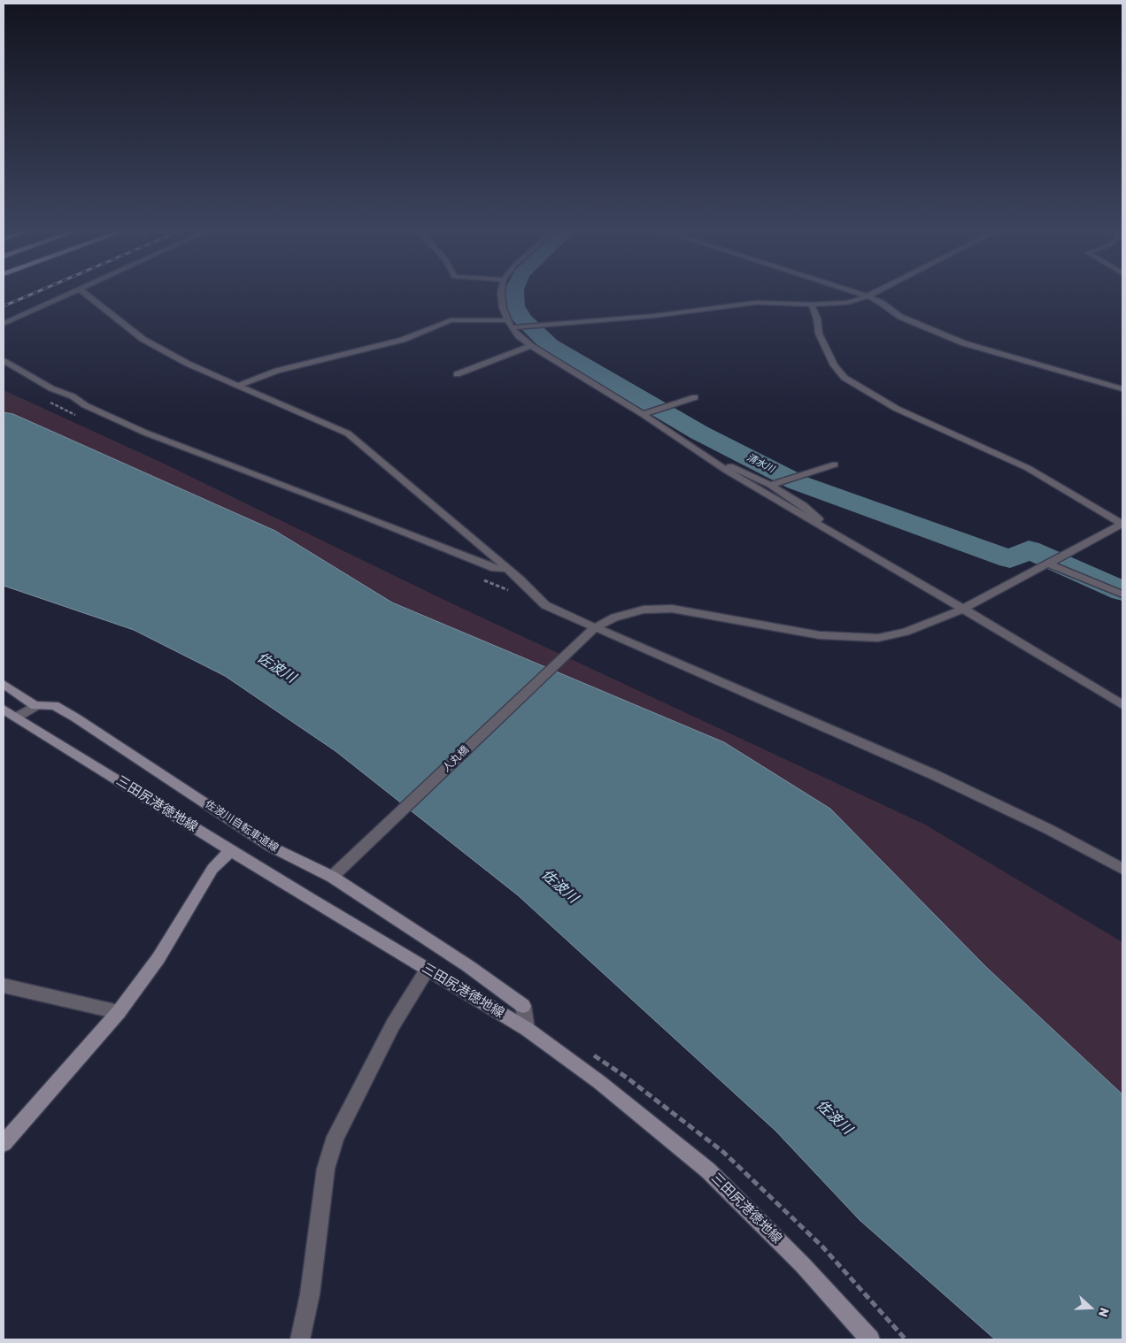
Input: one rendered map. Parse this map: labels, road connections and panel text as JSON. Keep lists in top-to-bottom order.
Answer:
{
  "streets": {
    "main road": ["三田尻港徳地線", "佐波川自転車道線"],
    "street": ["人丸橋"]
  },
  "crossings": [
    ["人丸橋", "佐波川自転車道線"]
  ],
  "water": ["清水川", "佐波川"],
  "north": "right"
}
